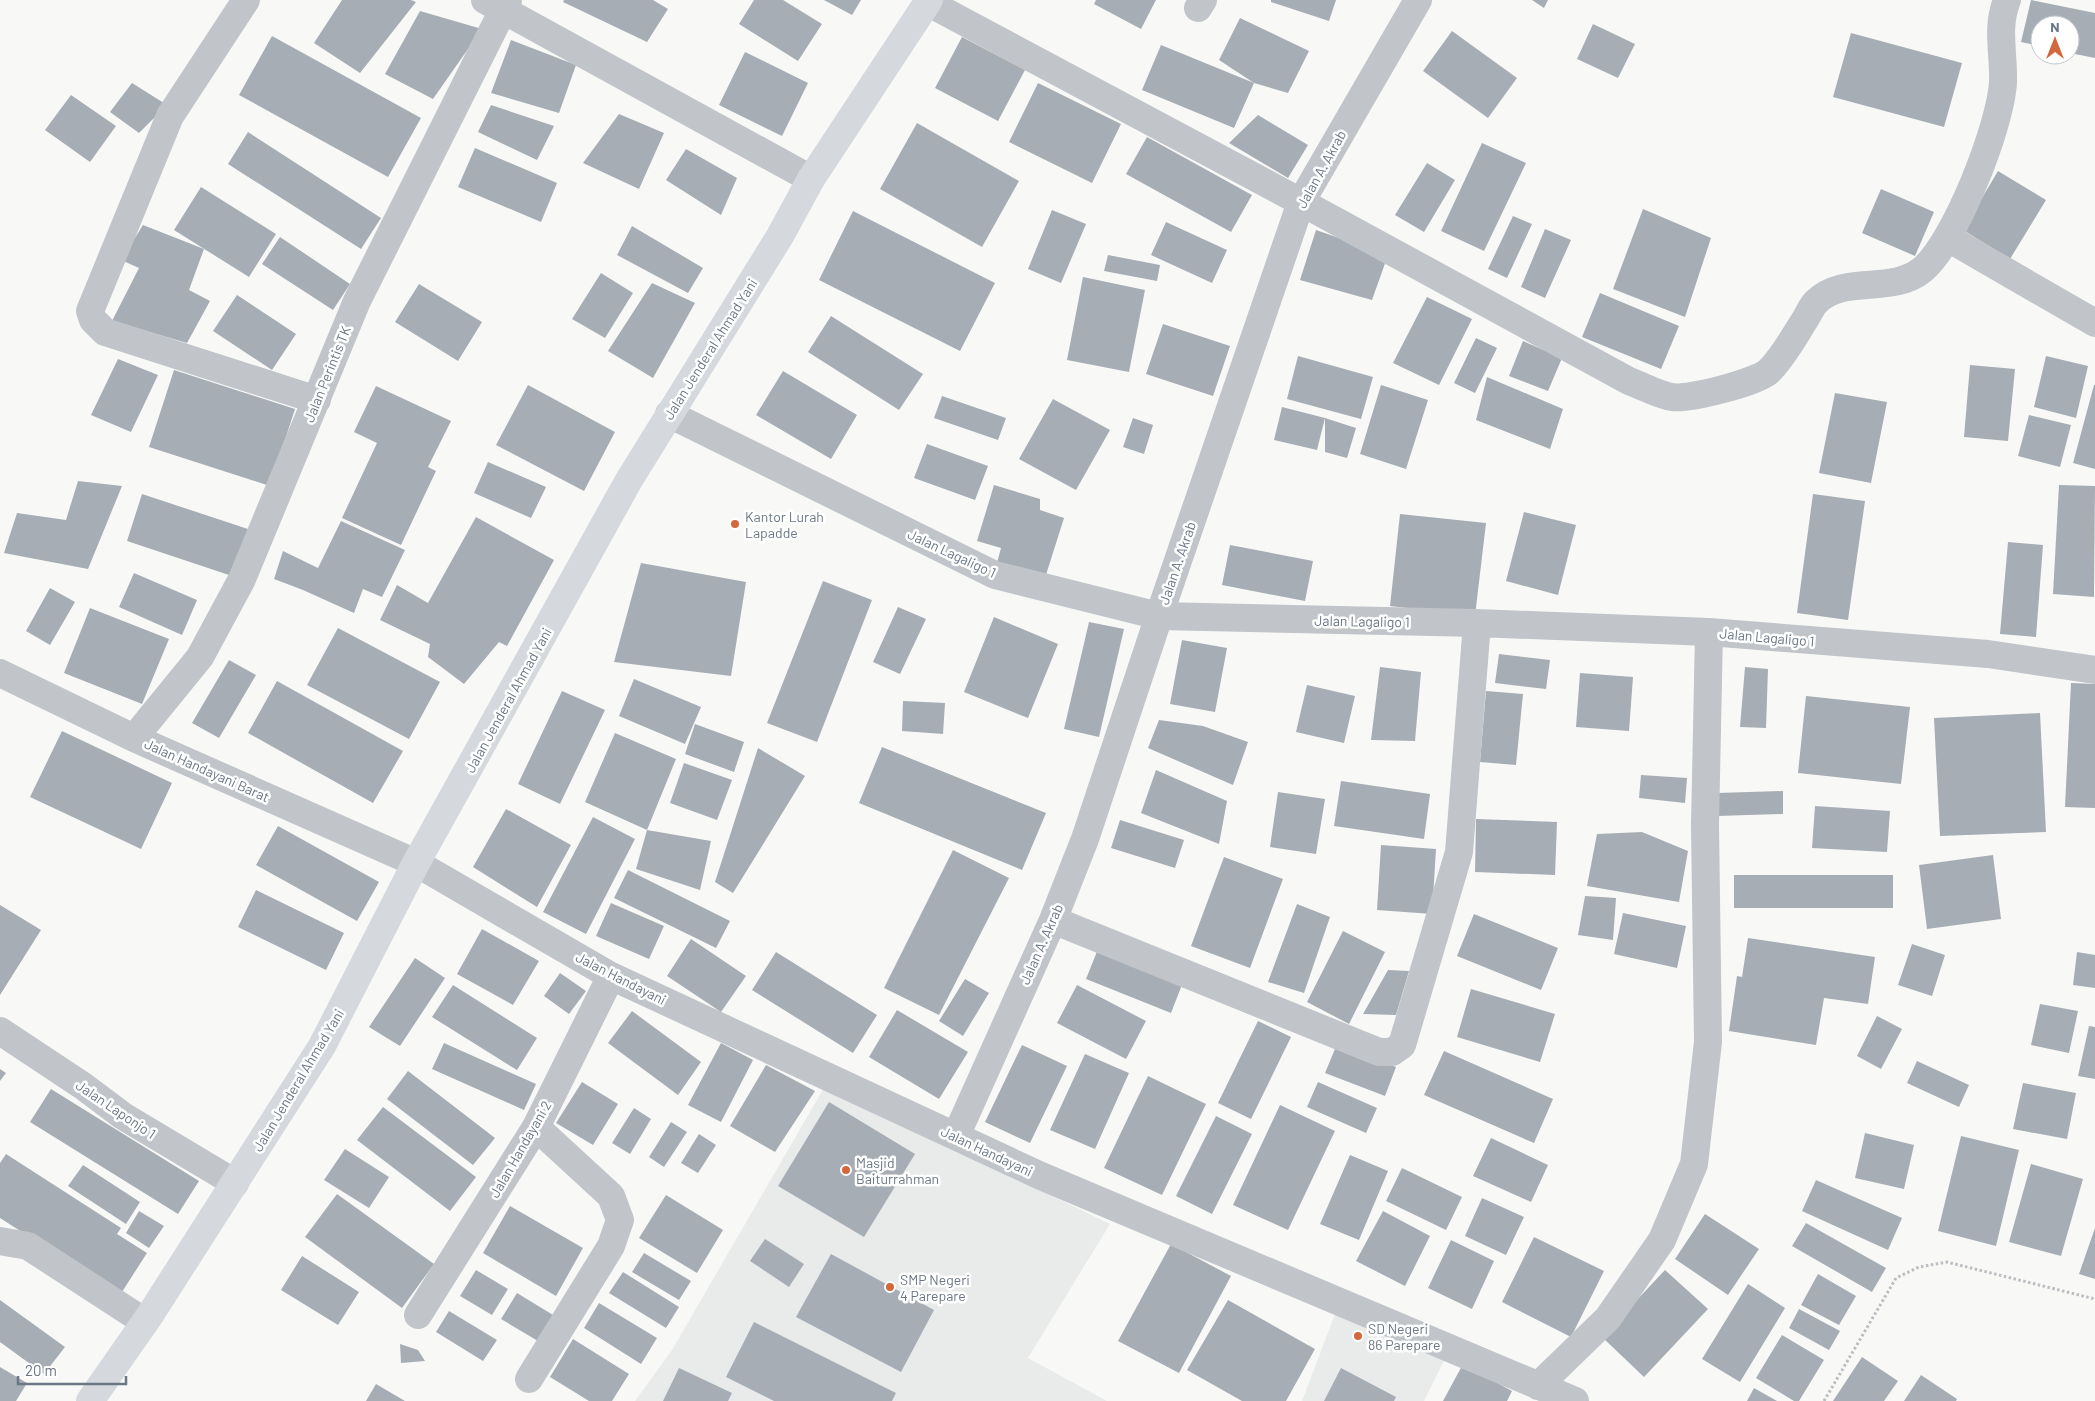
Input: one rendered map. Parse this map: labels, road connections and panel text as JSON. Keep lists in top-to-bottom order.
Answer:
{
  "streets": {
    "highway": ["Jalan Jenderal Ahmad Yani"],
    "street": [
      "Jalan A. Akrab",
      "Jalan Perintis TK",
      "Jalan Lagaligo 1",
      "Jalan Handayani Barat",
      "Jalan Handayani",
      "Jalan Laponjo 1",
      "Jalan Handayani 2"
    ]
  },
  "crossings": [
    ["Jalan A. Akrab", "Jalan Lagaligo 1"],
    ["Jalan A. Akrab", "Jalan Handayani"],
    ["Jalan Jenderal Ahmad Yani", "Jalan Lagaligo 1"],
    ["Jalan Jenderal Ahmad Yani", "Jalan Handayani Barat"],
    ["Jalan Jenderal Ahmad Yani", "Jalan Handayani"],
    ["Jalan Jenderal Ahmad Yani", "Jalan Laponjo 1"],
    ["Jalan Perintis TK", "Jalan Handayani Barat"],
    ["Jalan Handayani Barat", "Jalan Handayani"],
    ["Jalan Handayani", "Jalan Handayani 2"]
  ],
  "places": [
    "Kantor Lurah Lapadde",
    "Masjid Baiturrahman",
    "SMP Negeri 4 Parepare",
    "SD Negeri 86 Parepare"
  ],
  "scale_bar": "20 m",
  "north": "top"
}
